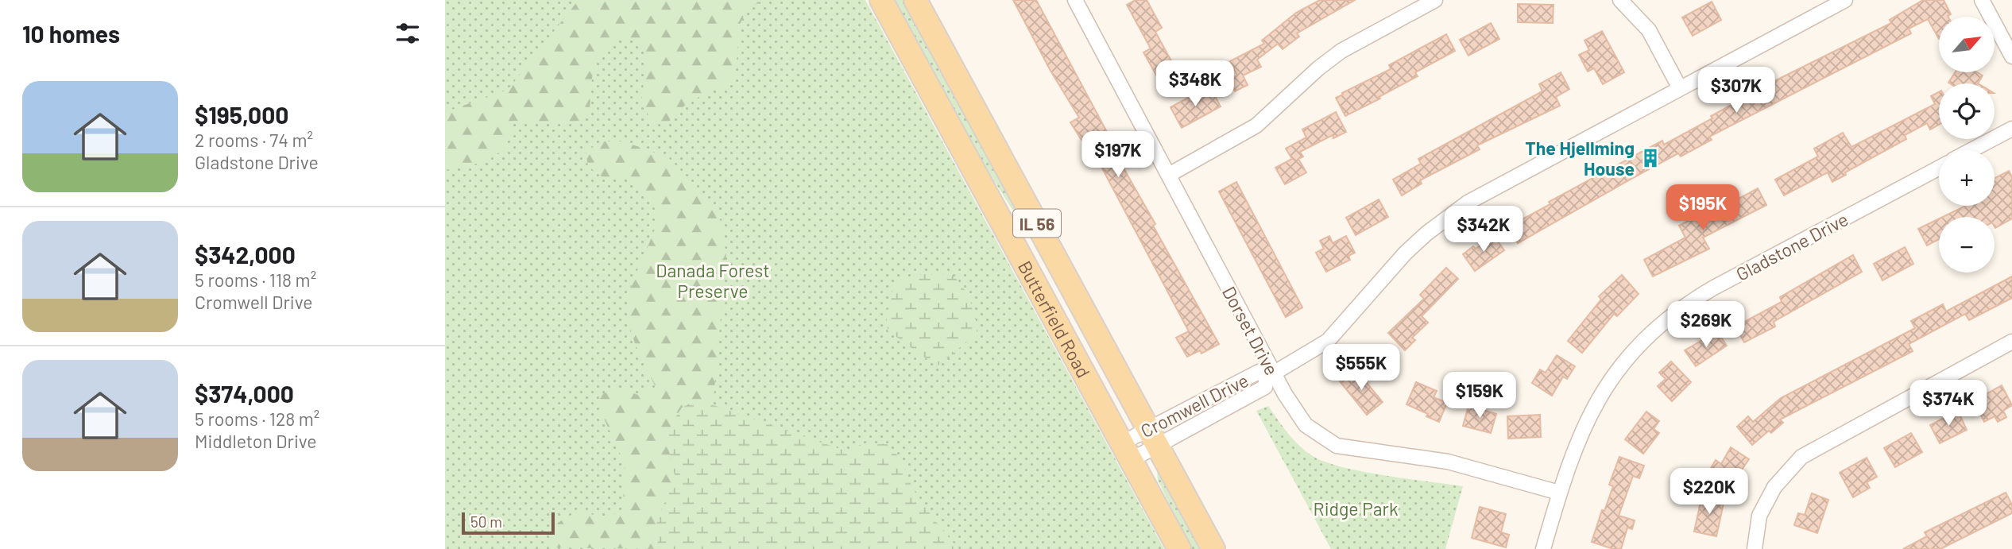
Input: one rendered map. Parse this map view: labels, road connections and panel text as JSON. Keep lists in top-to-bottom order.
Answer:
{
  "streets": {
    "main road": ["IL 56", "Butterfield Road"],
    "street": ["Gladstone Drive", "Dorset Drive", "Cromwell Drive"]
  },
  "crossings": [
    ["Gladstone Drive", "Dorset Drive"],
    ["Butterfield Road", "Cromwell Drive"],
    ["Dorset Drive", "Cromwell Drive"]
  ],
  "parks": ["Danada Forest Preserve", "Ridge Park"],
  "places": {
    "building": ["The Hjellming House"]
  },
  "scale_bar": "50 m",
  "north": "top right",
  "page": {
    "heading": "10 homes",
    "map_buttons": ["+", "−"],
    "price": [
      "$348K",
      "$307K",
      "$197K",
      "$195K",
      "$342K",
      "$269K",
      "$555K",
      "$159K",
      "$374K",
      "$220K"
    ],
    "list": [
      {
        "name": "$195,000",
        "note": "2 rooms · 74 m² · Gladstone Drive"
      },
      {
        "name": "$342,000",
        "note": "5 rooms · 118 m² · Cromwell Drive"
      },
      {
        "name": "$374,000",
        "note": "5 rooms · 128 m² · Middleton Drive"
      }
    ],
    "scale": "50 m"
  }
}
